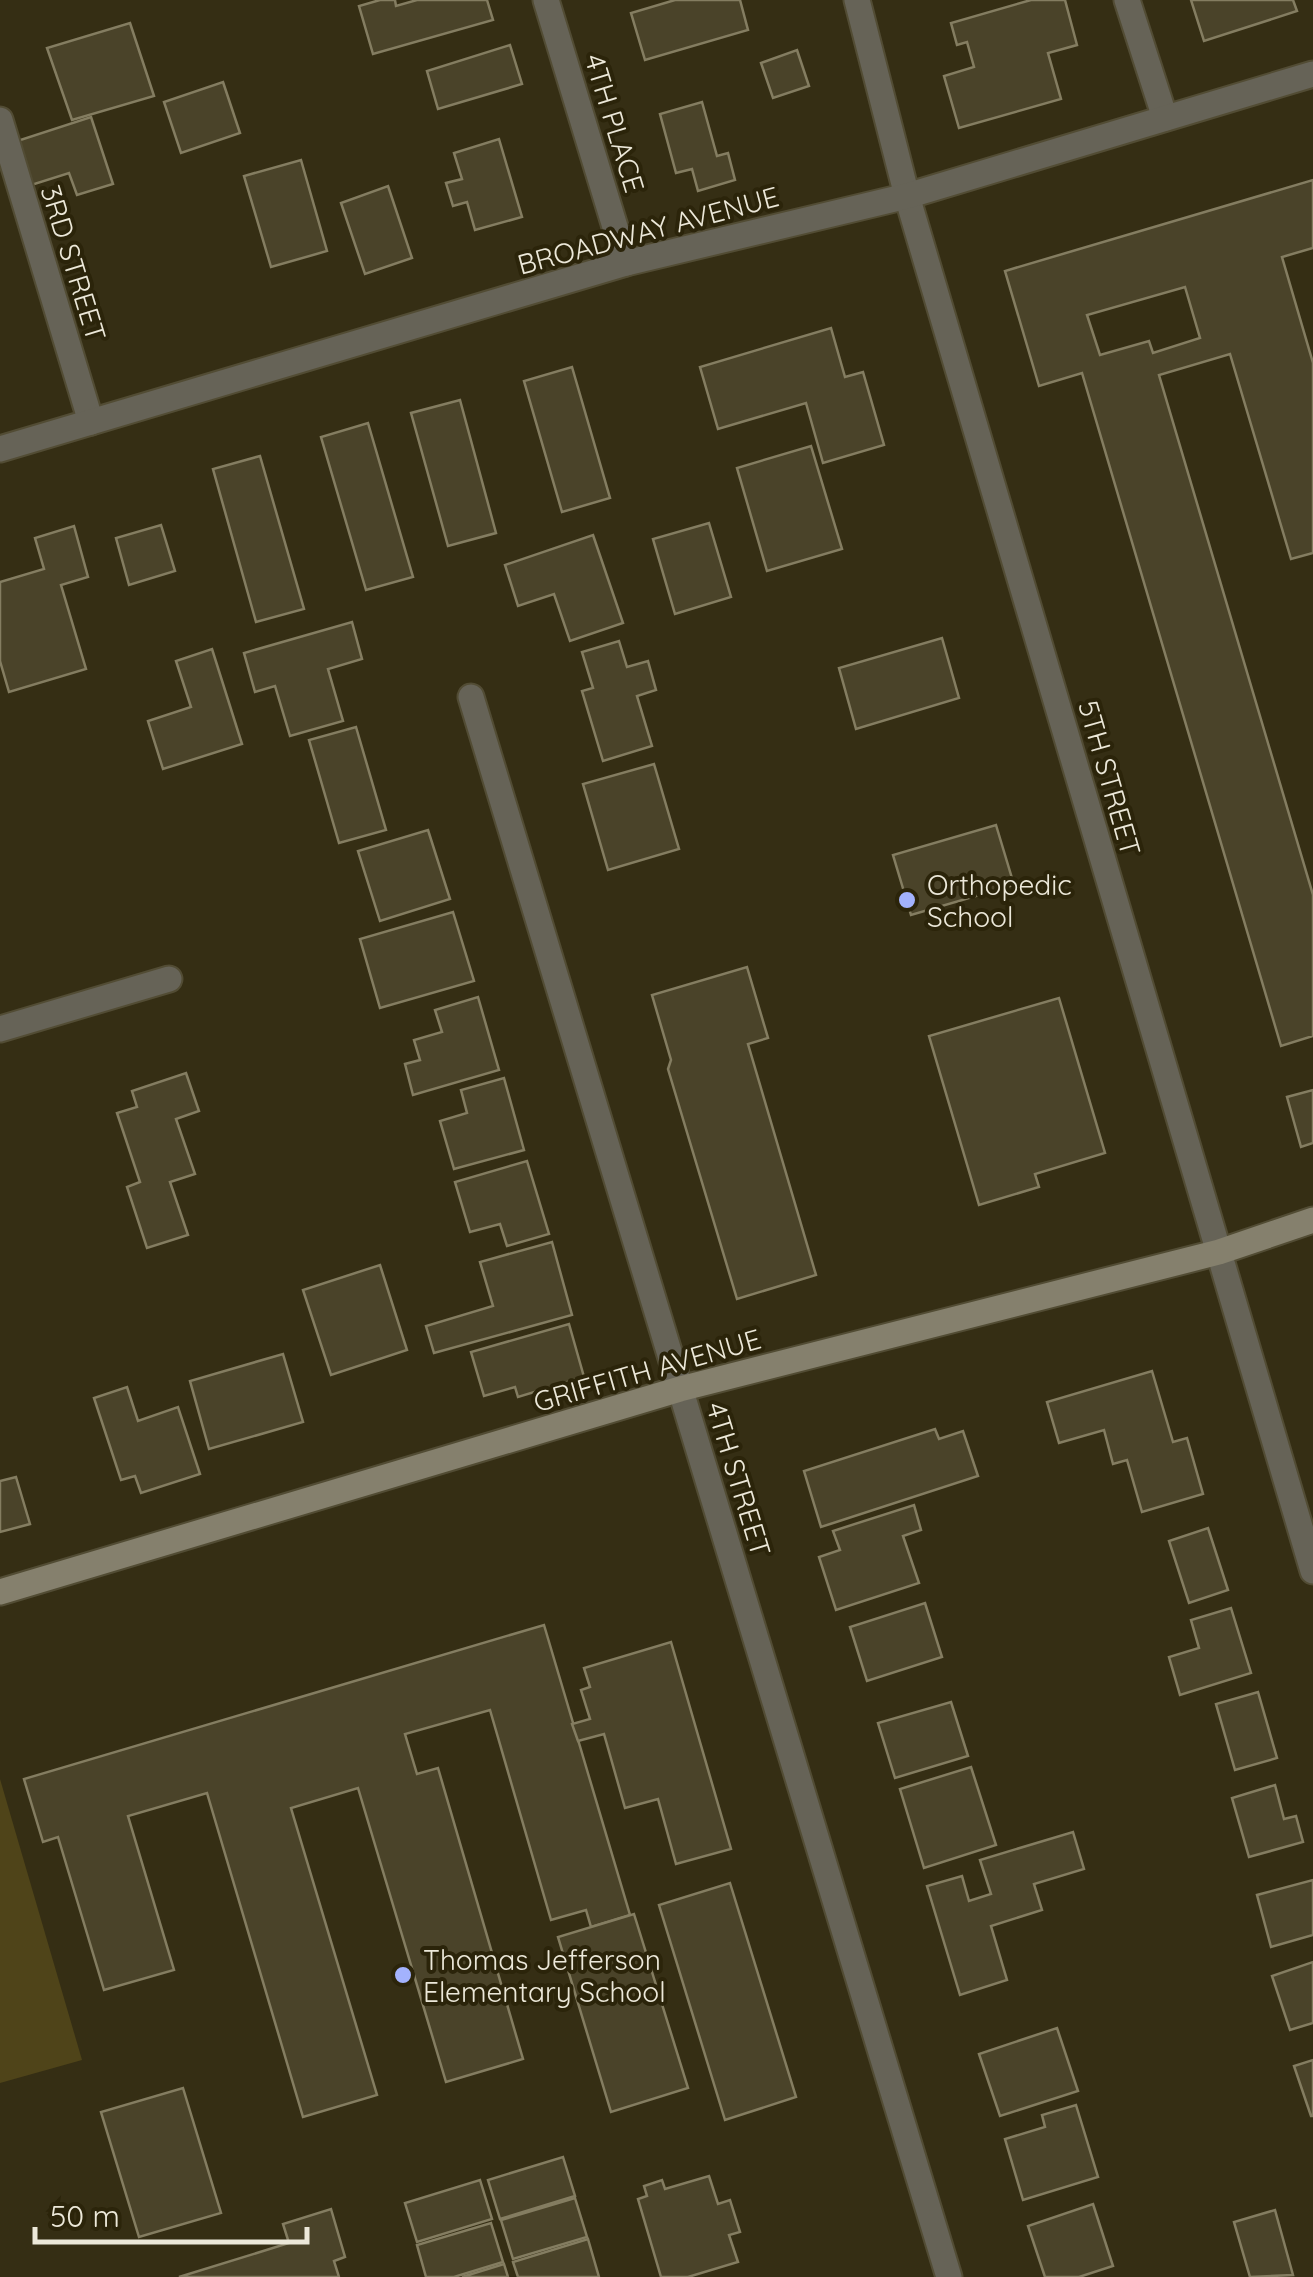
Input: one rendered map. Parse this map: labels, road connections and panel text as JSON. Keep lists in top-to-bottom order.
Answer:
{
  "streets": {
    "main road": ["GRIFFITH AVENUE"],
    "street": [
      "4TH PLACE",
      "BROADWAY AVENUE",
      "3RD STREET",
      "5TH STREET",
      "4TH STREET"
    ]
  },
  "crossings": [
    ["4TH PLACE", "BROADWAY AVENUE"],
    ["BROADWAY AVENUE", "3RD STREET"],
    ["BROADWAY AVENUE", "5TH STREET"],
    ["5TH STREET", "GRIFFITH AVENUE"],
    ["GRIFFITH AVENUE", "4TH STREET"]
  ],
  "places": ["Orthopedic School", "Thomas Jefferson Elementary School"],
  "scale_bar": "50 m"
}
